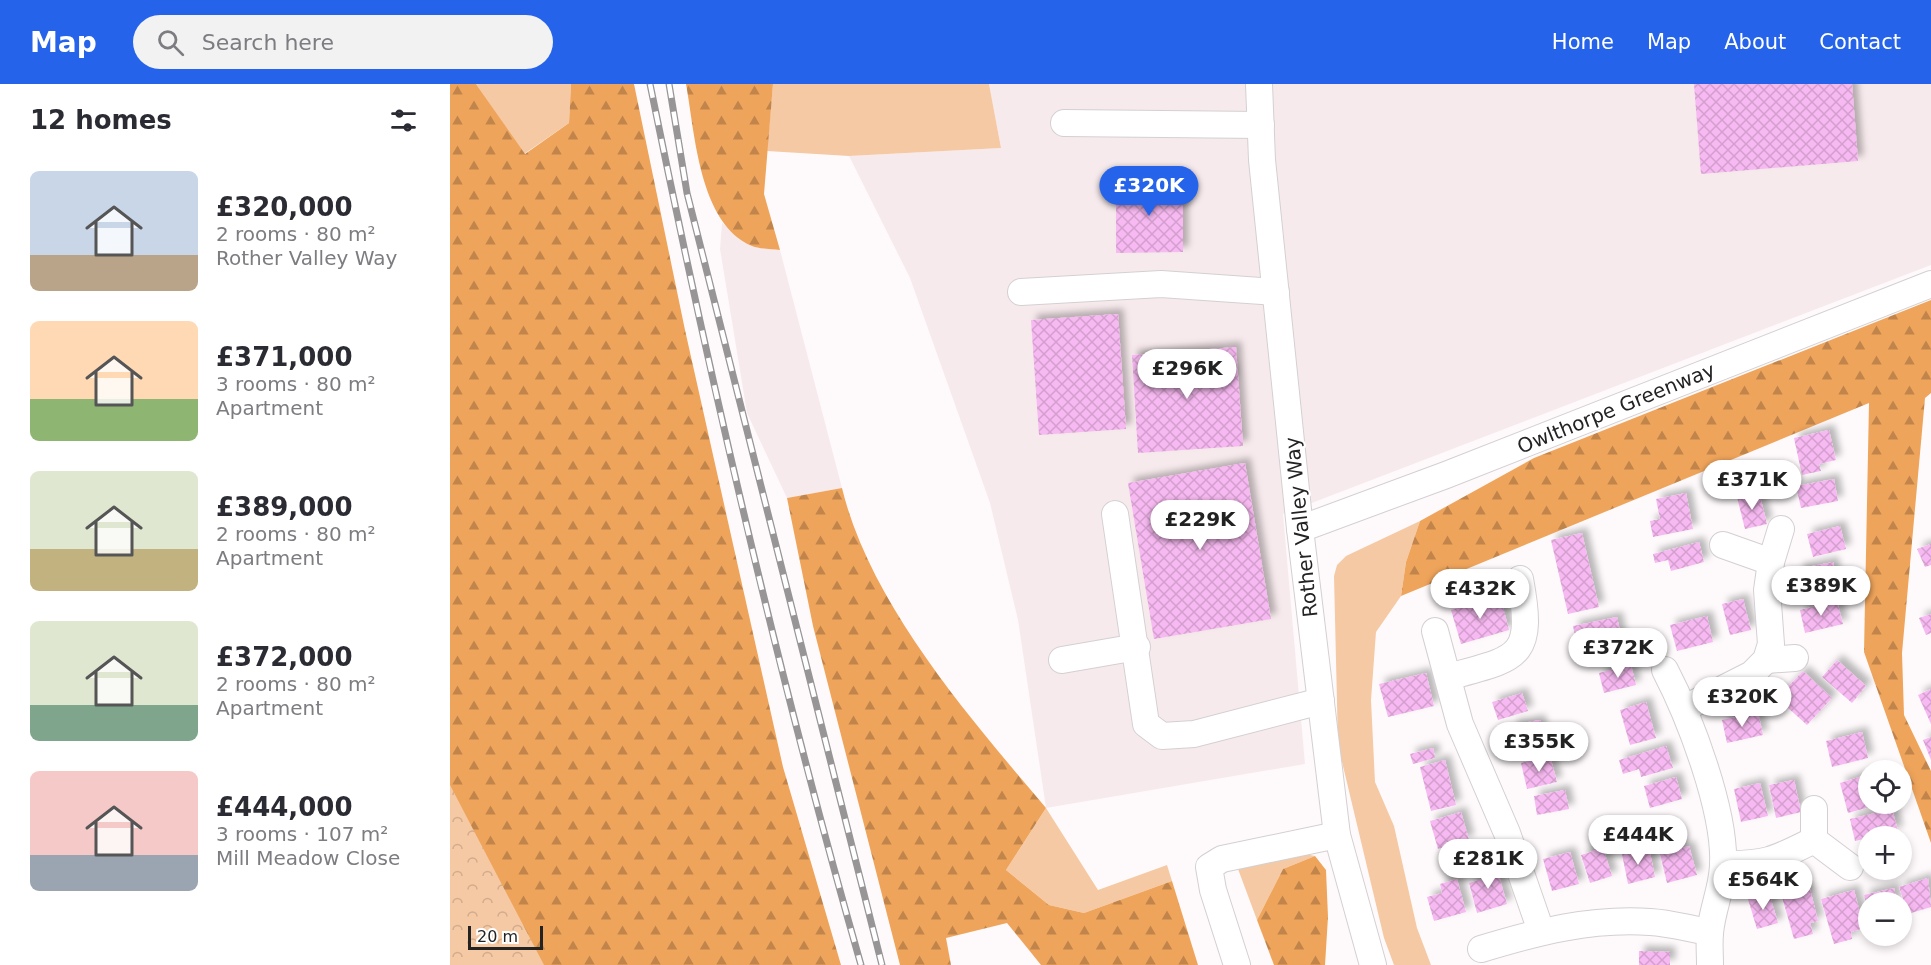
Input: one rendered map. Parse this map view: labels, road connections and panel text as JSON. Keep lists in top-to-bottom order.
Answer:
{
  "streets": {
    "street": ["Owlthorpe Greenway", "Rother Valley Way"]
  },
  "crossings": [
    ["Owlthorpe Greenway", "Rother Valley Way"]
  ],
  "scale_bar": "20 m",
  "page": {
    "header": "Map",
    "search": "Search here",
    "nav": [
      "Home",
      "Map",
      "About",
      "Contact"
    ],
    "heading": "12 homes",
    "list": [
      {
        "name": "£320,000",
        "note": "2 rooms · 80 m² · Rother Valley Way"
      },
      {
        "name": "£371,000",
        "note": "3 rooms · 80 m² · Apartment"
      },
      {
        "name": "£389,000",
        "note": "2 rooms · 80 m² · Apartment"
      },
      {
        "name": "£372,000",
        "note": "2 rooms · 80 m² · Apartment"
      },
      {
        "name": "£444,000",
        "note": "3 rooms · 107 m² · Mill Meadow Close"
      }
    ],
    "price": [
      "£320K",
      "£296K",
      "£371K",
      "£229K",
      "£389K",
      "£432K",
      "£372K",
      "£320K",
      "£355K",
      "£444K",
      "£281K",
      "£564K"
    ],
    "map_buttons": ["+", "−"],
    "scale": "20 m"
  }
}
